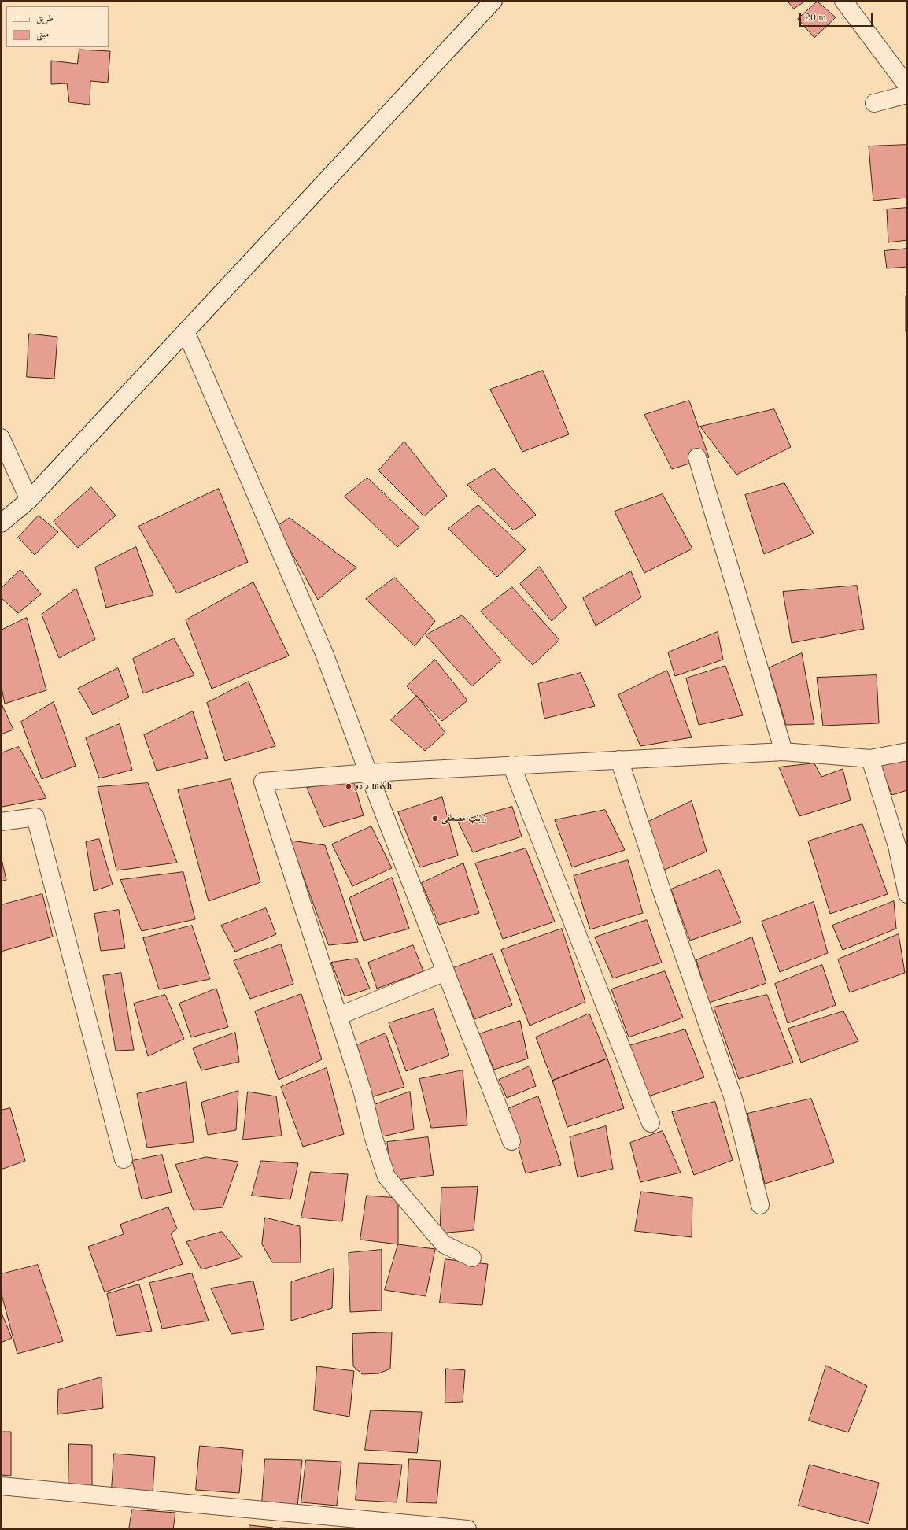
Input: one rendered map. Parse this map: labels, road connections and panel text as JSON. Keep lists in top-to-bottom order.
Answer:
{
  "places": ["دادو m&h", "زينب مصطفى"],
  "legend": ["طريق", "مبنى"],
  "scale_bar": "20 m"
}
